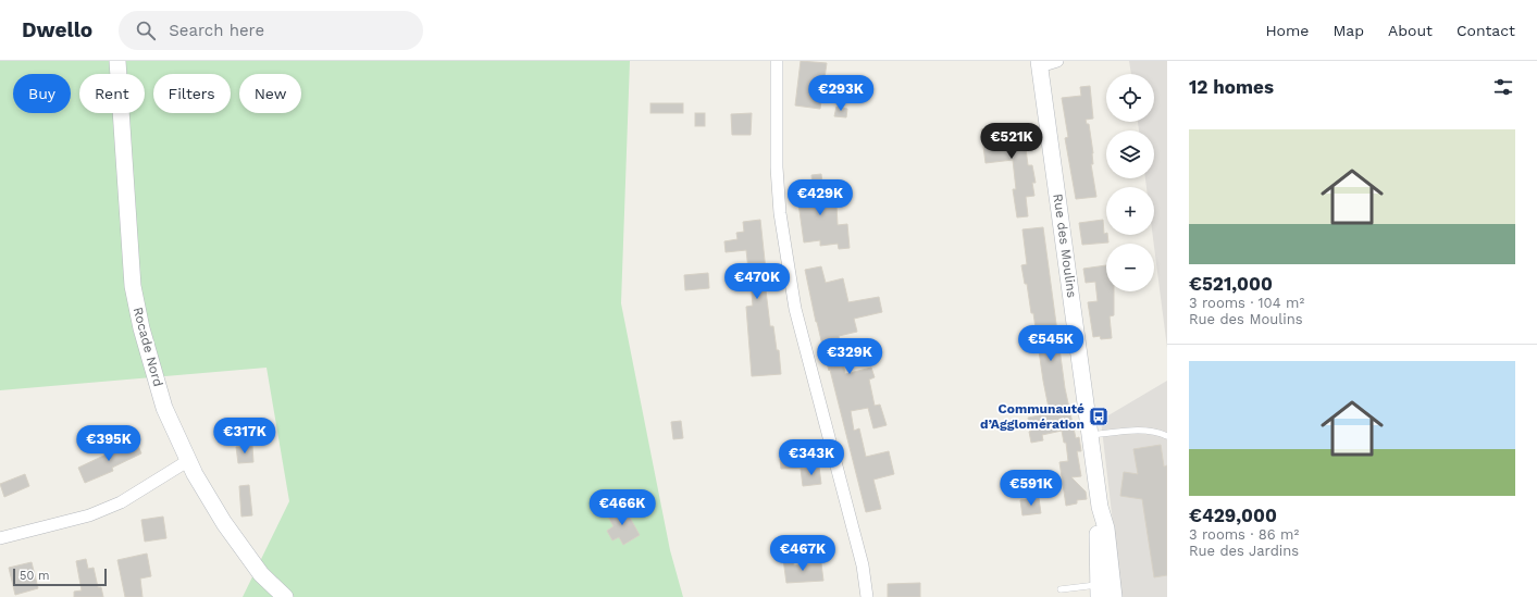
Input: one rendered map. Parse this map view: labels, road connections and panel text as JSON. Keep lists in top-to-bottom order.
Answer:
{
  "streets": {
    "main road": ["Rue des Moulins", "Rocade Nord"]
  },
  "places": {
    "bus stop": ["Communauté d’Agglomération"]
  },
  "scale_bar": "50 m",
  "page": {
    "header": "Dwello",
    "search": "Search here",
    "nav": [
      "Home",
      "Map",
      "About",
      "Contact"
    ],
    "heading": "12 homes",
    "map_buttons": ["+", "−"],
    "chip": [
      "Buy",
      "Rent",
      "Filters",
      "New"
    ],
    "price": [
      "€293K",
      "€521K",
      "€429K",
      "€470K",
      "€545K",
      "€329K",
      "€317K",
      "€395K",
      "€343K",
      "€591K",
      "€466K",
      "€467K"
    ],
    "list": [
      {
        "name": "€521,000",
        "note": "3 rooms · 104 m² · Rue des Moulins"
      },
      {
        "name": "€429,000",
        "note": "3 rooms · 86 m² · Rue des Jardins"
      }
    ],
    "scale": "50 m"
  }
}
